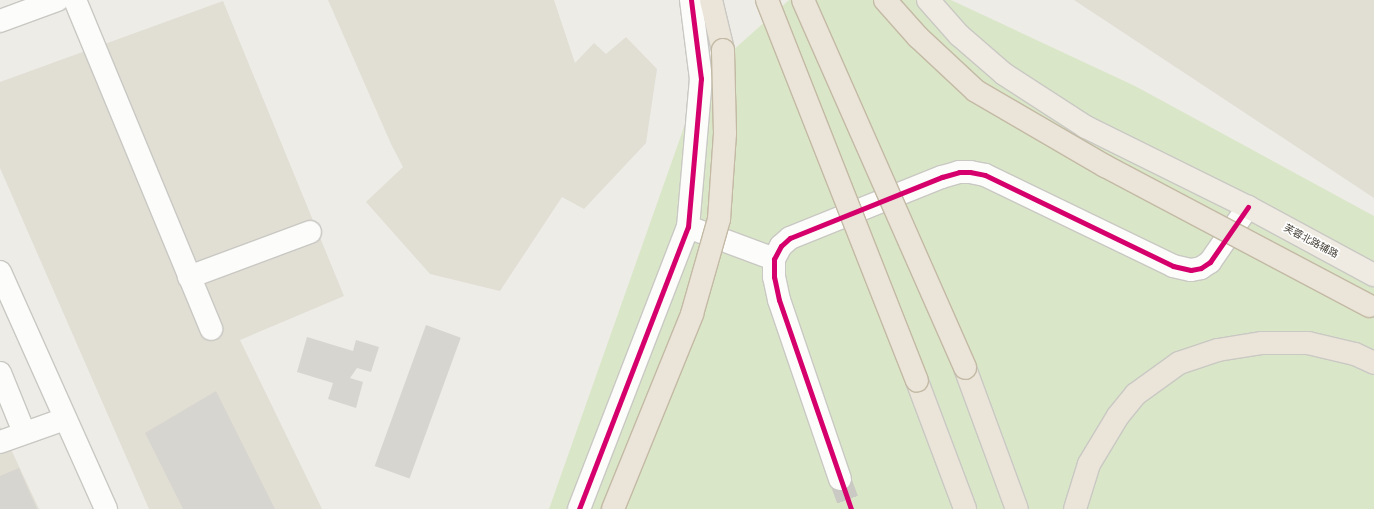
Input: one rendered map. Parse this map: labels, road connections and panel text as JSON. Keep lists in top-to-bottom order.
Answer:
{
  "streets": {
    "main road": ["芙蓉北路辅路"]
  }
}
